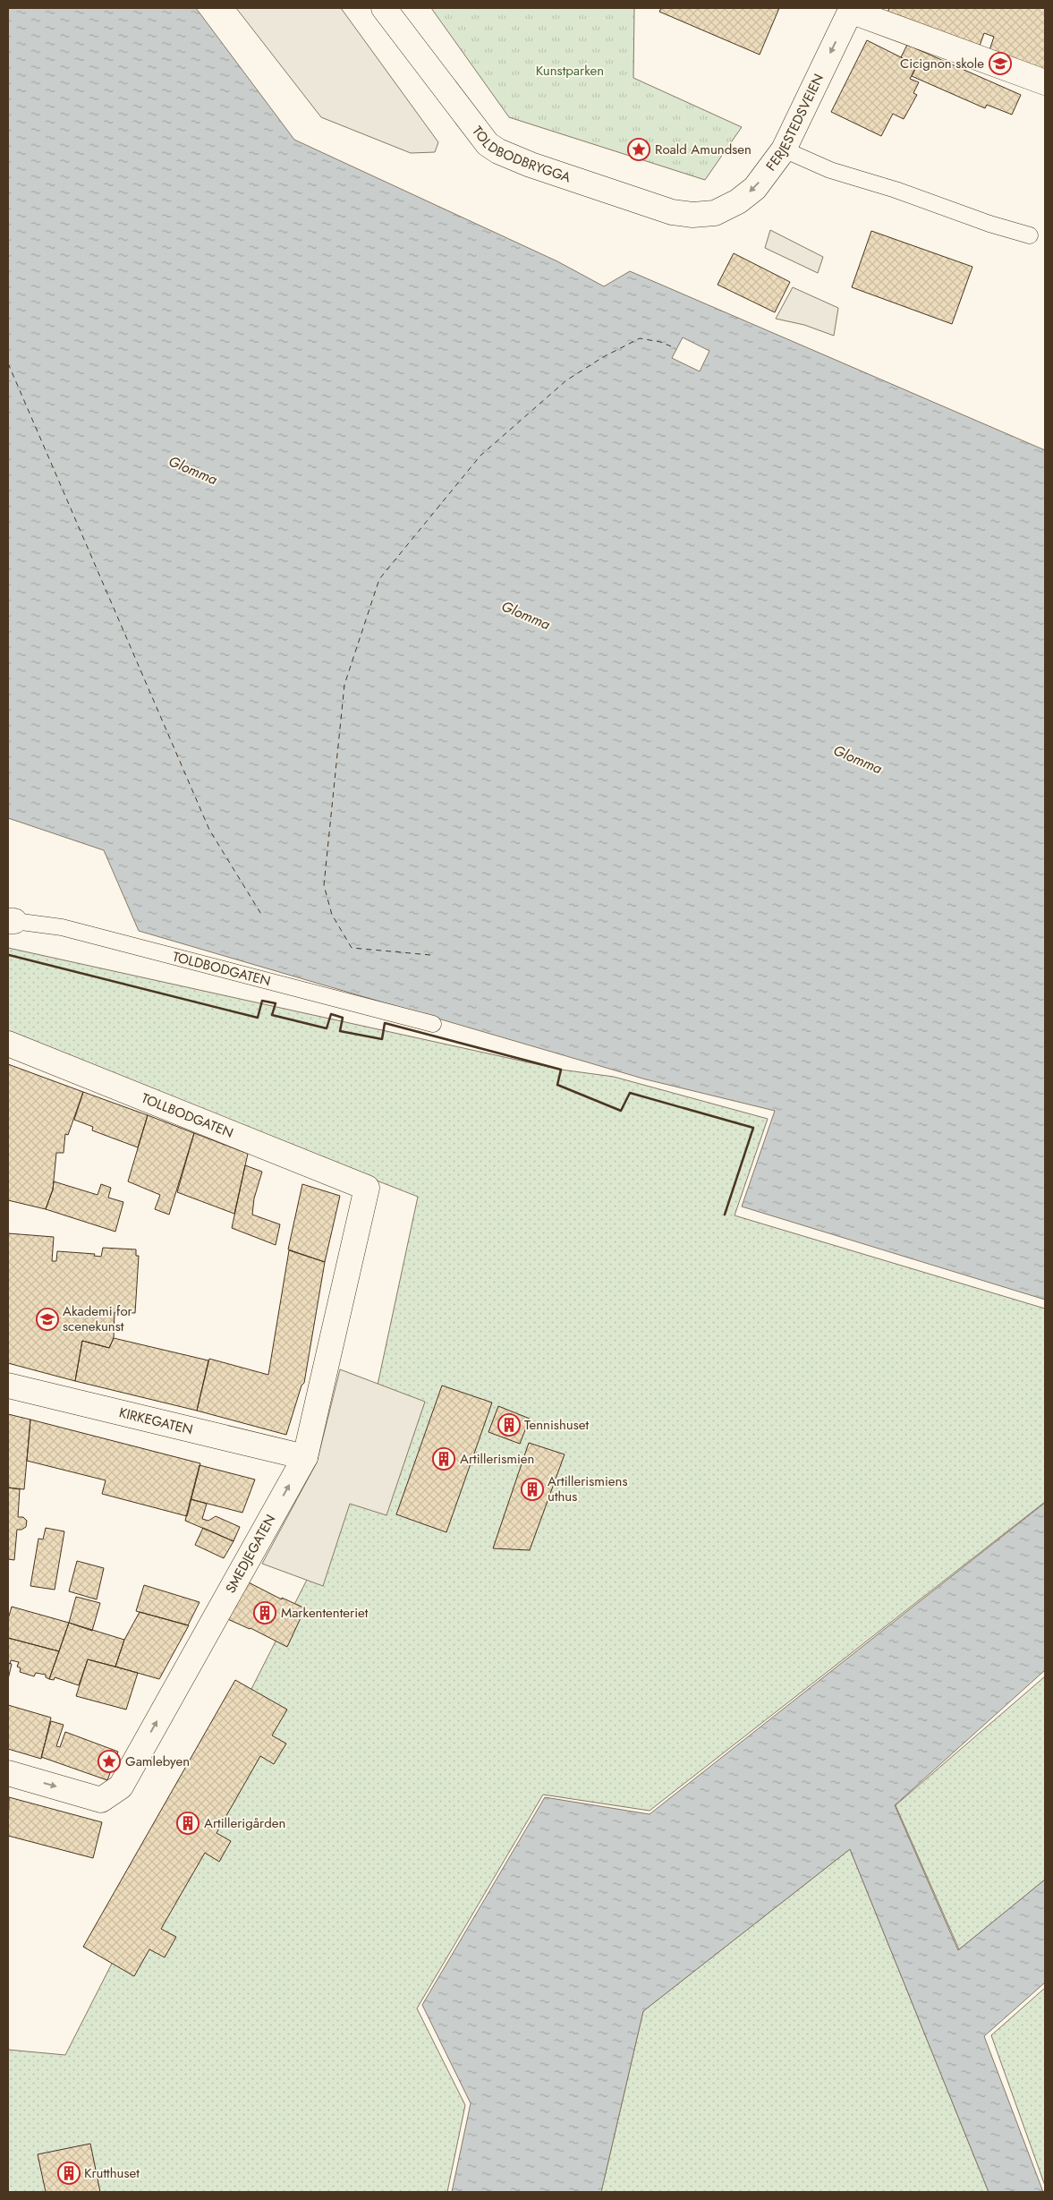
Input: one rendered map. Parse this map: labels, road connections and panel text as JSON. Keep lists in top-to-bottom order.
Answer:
{
  "streets": {
    "street": [
      "FERJESTEDSVEIEN",
      "TOLDBODBRYGGA",
      "TOLLBODGATEN",
      "KIRKEGATEN",
      "SMEDJEGATEN"
    ],
    "lane": ["TOLDBODGATEN"]
  },
  "crossings": [
    ["FERJESTEDSVEIEN", "TOLDBODBRYGGA"],
    ["TOLLBODGATEN", "SMEDJEGATEN"],
    ["KIRKEGATEN", "SMEDJEGATEN"]
  ],
  "one_way": ["FERJESTEDSVEIEN", "SMEDJEGATEN"],
  "water": ["Glomma"],
  "parks": ["Kunstparken"],
  "places": {
    "school or university": ["Cicignon skole", "Akademi for scenekunst"],
    "place": ["Roald Amundsen", "Gamlebyen"],
    "building": [
      "Tennishuset",
      "Artillerismien",
      "Artillerismiens uthus",
      "Markententeriet",
      "Artillerigården",
      "Krutthuset"
    ]
  }
}
